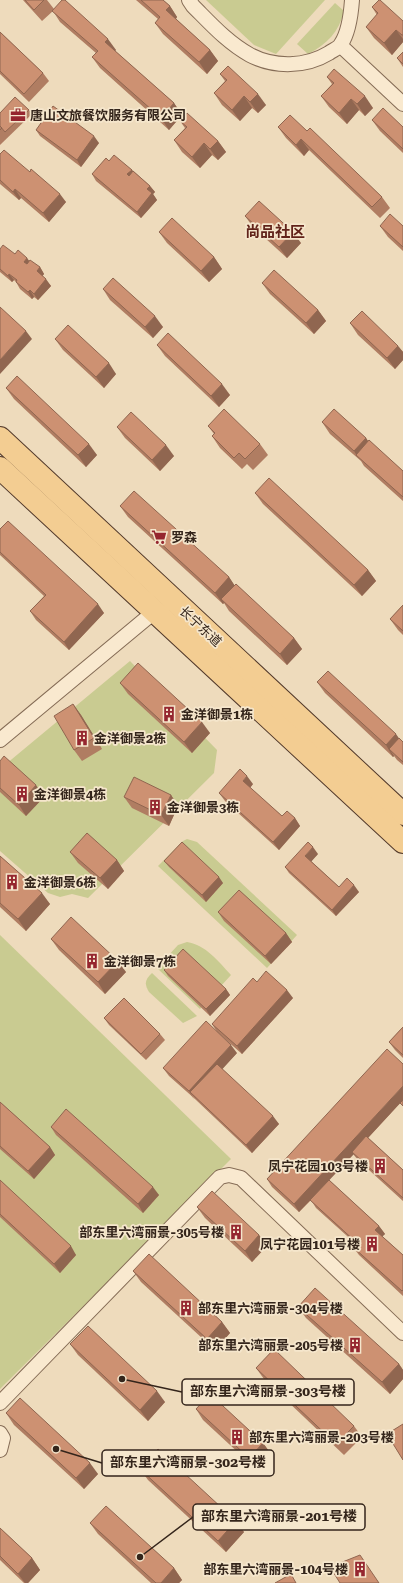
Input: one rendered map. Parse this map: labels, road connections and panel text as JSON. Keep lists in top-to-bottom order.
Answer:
{
  "streets": {
    "main road": ["长宁东道"]
  },
  "districts": ["尚品社区"],
  "places": {
    "office": ["唐山文旅餐饮服务有限公司"],
    "supermarket": ["罗森"],
    "building": [
      "金洋御景1栋",
      "金洋御景2栋",
      "金洋御景4栋",
      "金洋御景3栋",
      "金洋御景6栋",
      "金洋御景7栋",
      "凤宁花园103号楼",
      "部东里六湾丽景-305号楼",
      "凤宁花园101号楼",
      "部东里六湾丽景-304号楼",
      "部东里六湾丽景-205号楼",
      "部东里六湾丽景-203号楼",
      "部东里六湾丽景-104号楼"
    ],
    "other": ["部东里六湾丽景-303号楼", "部东里六湾丽景-302号楼", "部东里六湾丽景-201号楼"]
  }
}
